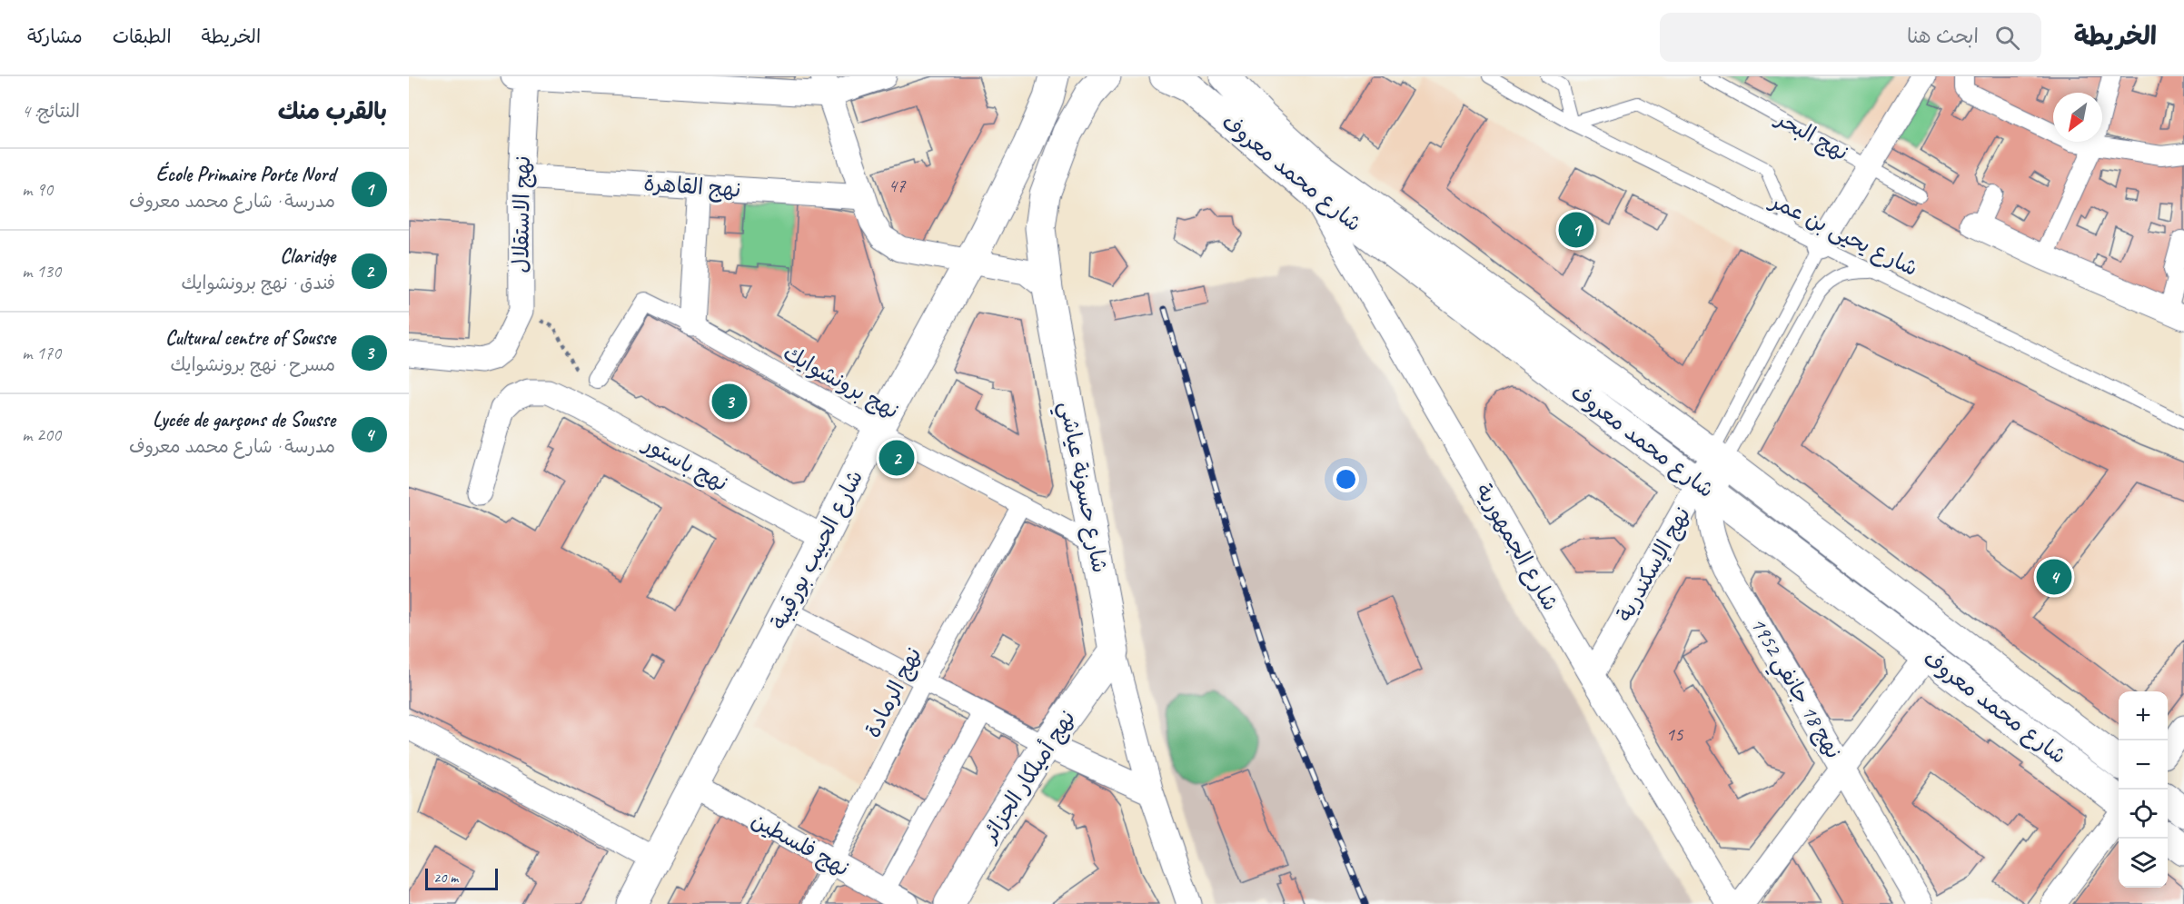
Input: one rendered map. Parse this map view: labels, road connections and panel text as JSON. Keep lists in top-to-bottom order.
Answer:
{
  "streets": {
    "main road": [
      "شارع محمد معروف",
      "شارع حسونة عياشي",
      "شارع الحبيب بورقيبة",
      "نهج أميلكار الجزائر"
    ],
    "street": [
      "نهج القاهرة",
      "نهج الاستقلال",
      "نهج برونشوايك",
      "نهج باستور",
      "شارع الجمهورية",
      "نهج الإسكندرية",
      "نهج 18 جانفي 1952",
      "نهج الرمادة",
      "نهج فلسطين"
    ],
    "lane": ["نهج البحر", "شارع يحيى بن عمر"]
  },
  "crossings": [
    ["شارع محمد معروف", "شارع الجمهورية"],
    ["شارع محمد معروف", "نهج الإسكندرية"],
    ["شارع محمد معروف", "نهج 18 جانفي 1952"],
    ["نهج القاهرة", "نهج الاستقلال"],
    ["نهج برونشوايك", "شارع حسونة عياشي"],
    ["نهج برونشوايك", "شارع الحبيب بورقيبة"],
    ["نهج برونشوايك", "نهج الرمادة"],
    ["نهج باستور", "شارع الحبيب بورقيبة"],
    ["شارع حسونة عياشي", "نهج أميلكار الجزائر"],
    ["شارع الجمهورية", "نهج الإسكندرية"],
    ["شارع الحبيب بورقيبة", "نهج فلسطين"],
    ["نهج الإسكندرية", "نهج 18 جانفي 1952"],
    ["نهج الرمادة", "نهج فلسطين"]
  ],
  "house_numbers": ["47", "15"],
  "scale_bar": "20 m",
  "north": "bottom left",
  "page": {
    "header": "الخريطة",
    "search": "ابحث هنا",
    "nav": ["الخريطة", "الطبقات", "مشاركة"],
    "heading": ["بالقرب منك", "النتائج: 4"],
    "list": [
      {
        "mark": "1",
        "name": "École Primaire Porte Nord",
        "note": "مدرسة · شارع محمد معروف",
        "value": "90 m"
      },
      {
        "mark": "2",
        "name": "Claridge",
        "note": "فندق · نهج برونشوايك",
        "value": "130 m"
      },
      {
        "mark": "3",
        "name": "Cultural centre of Sousse",
        "note": "مسرح · نهج برونشوايك",
        "value": "170 m"
      },
      {
        "mark": "4",
        "name": "Lycée de garçons de Sousse",
        "note": "مدرسة · شارع محمد معروف",
        "value": "200 m"
      }
    ],
    "pins": [
      "1",
      "3",
      "2",
      "4"
    ],
    "map_buttons": ["+", "−"],
    "scale": "20 m"
  }
}
